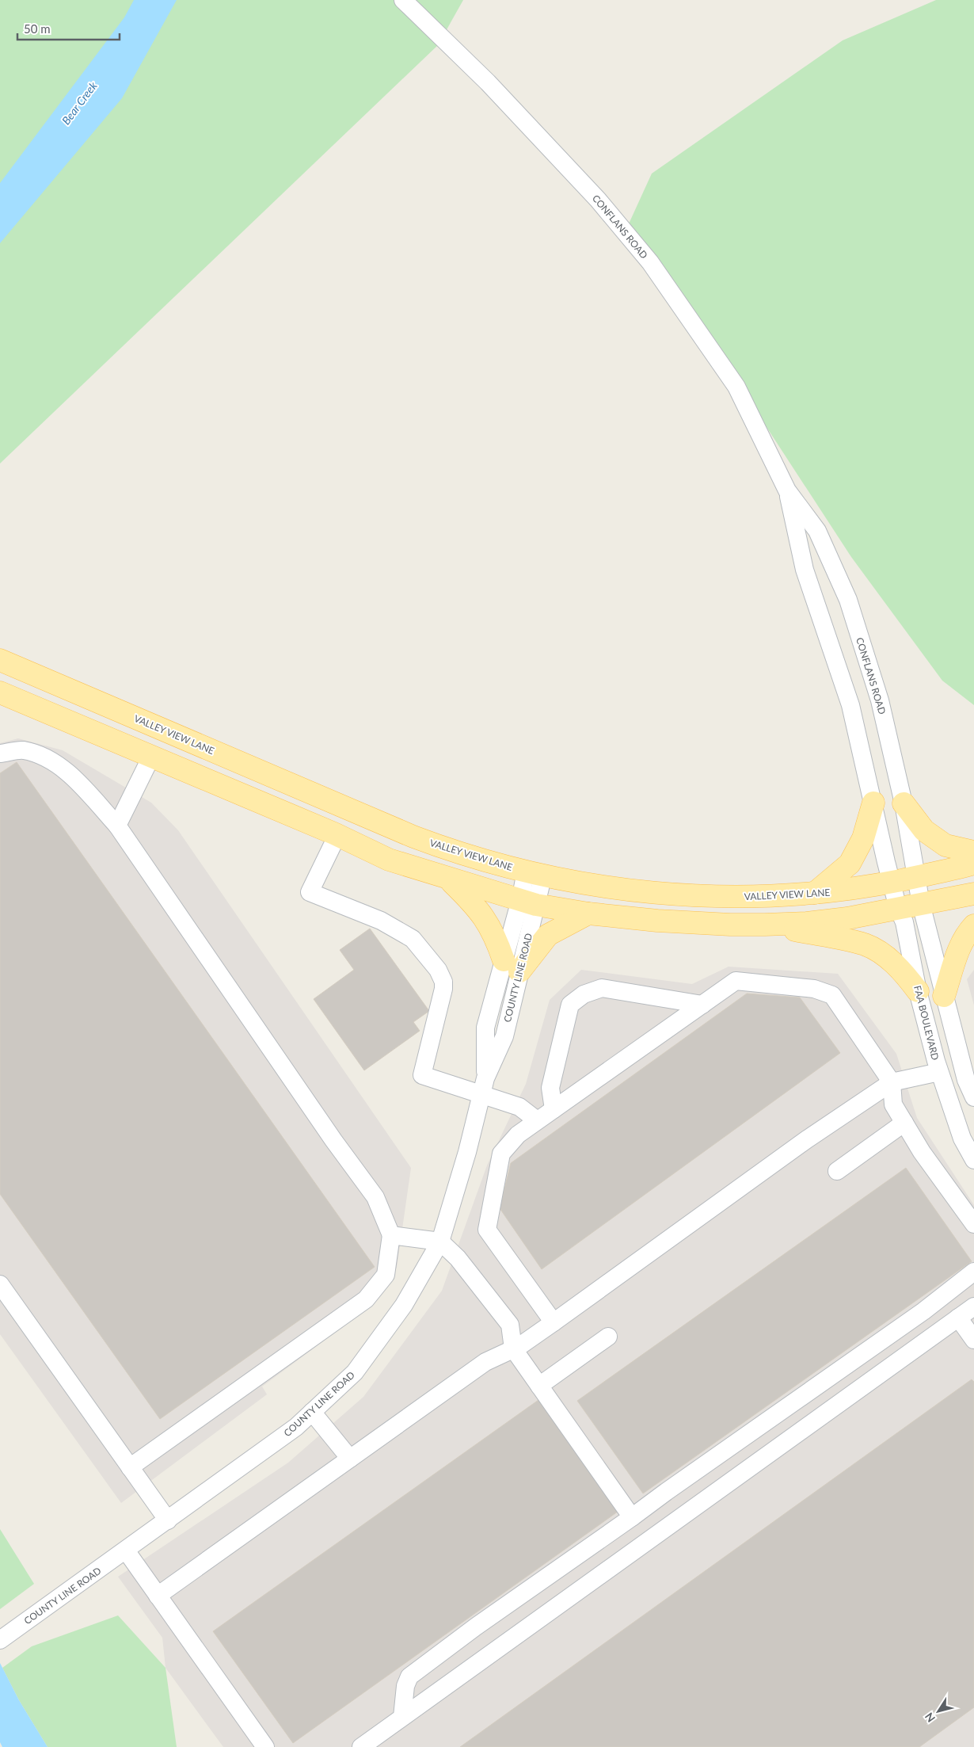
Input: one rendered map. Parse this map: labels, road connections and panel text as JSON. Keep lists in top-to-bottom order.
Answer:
{
  "streets": {
    "main road": ["VALLEY VIEW LANE"],
    "street": ["CONFLANS ROAD", "COUNTY LINE ROAD", "FAA BOULEVARD"]
  },
  "crossings": [
    ["CONFLANS ROAD", "VALLEY VIEW LANE"],
    ["CONFLANS ROAD", "FAA BOULEVARD"],
    ["VALLEY VIEW LANE", "COUNTY LINE ROAD"],
    ["VALLEY VIEW LANE", "FAA BOULEVARD"]
  ],
  "water": ["Bear Creek"],
  "scale_bar": "50 m",
  "north": "bottom left"
}
